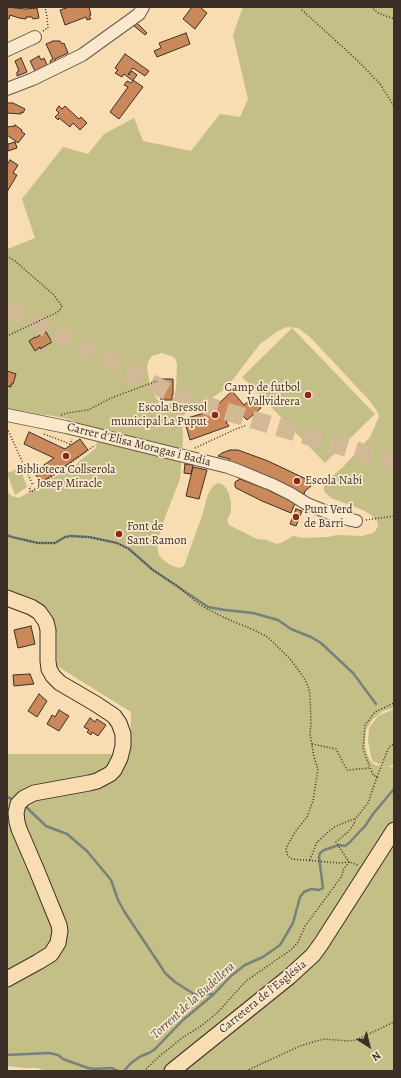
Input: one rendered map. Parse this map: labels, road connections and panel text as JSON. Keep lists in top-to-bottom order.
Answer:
{
  "streets": {
    "main road": ["Carretera de l'Església"],
    "street": ["Carrer d'Elisa Moragas i Badia"]
  },
  "water": ["Torrent de la Budellera"],
  "places": [
    "Camp de futbol Vallvidrera",
    "Escola Bressol municipal La Puput",
    "Biblioteca Collserola - Josep Miracle",
    "Escola Nabí",
    "Punt Verd de Barri",
    "Font de Sant Ramon"
  ],
  "north": "bottom right"
}
